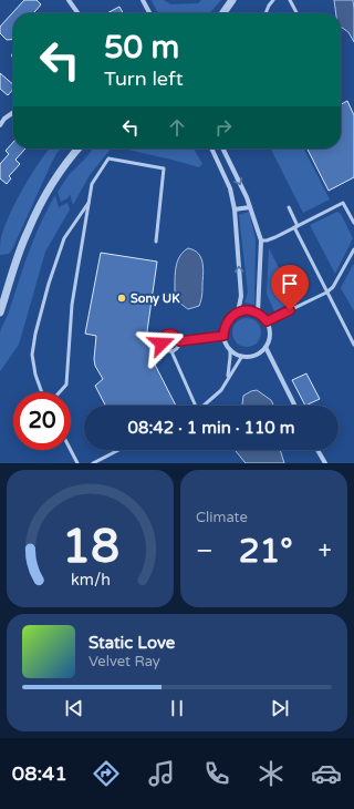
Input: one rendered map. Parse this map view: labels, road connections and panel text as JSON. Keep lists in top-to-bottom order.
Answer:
{
  "places": ["Sony UK"],
  "page": {
    "turn": ["50 m", "Turn left"],
    "limit": "20",
    "trip": "08:42 · 1 min · 110 m",
    "tile": "Climate",
    "heat": ["−", "21°", "+"],
    "song": ["Static Love", "Velvet Ray"],
    "tabs": "08:41",
    "gauge": ["18", "km/h"]
  }
}
